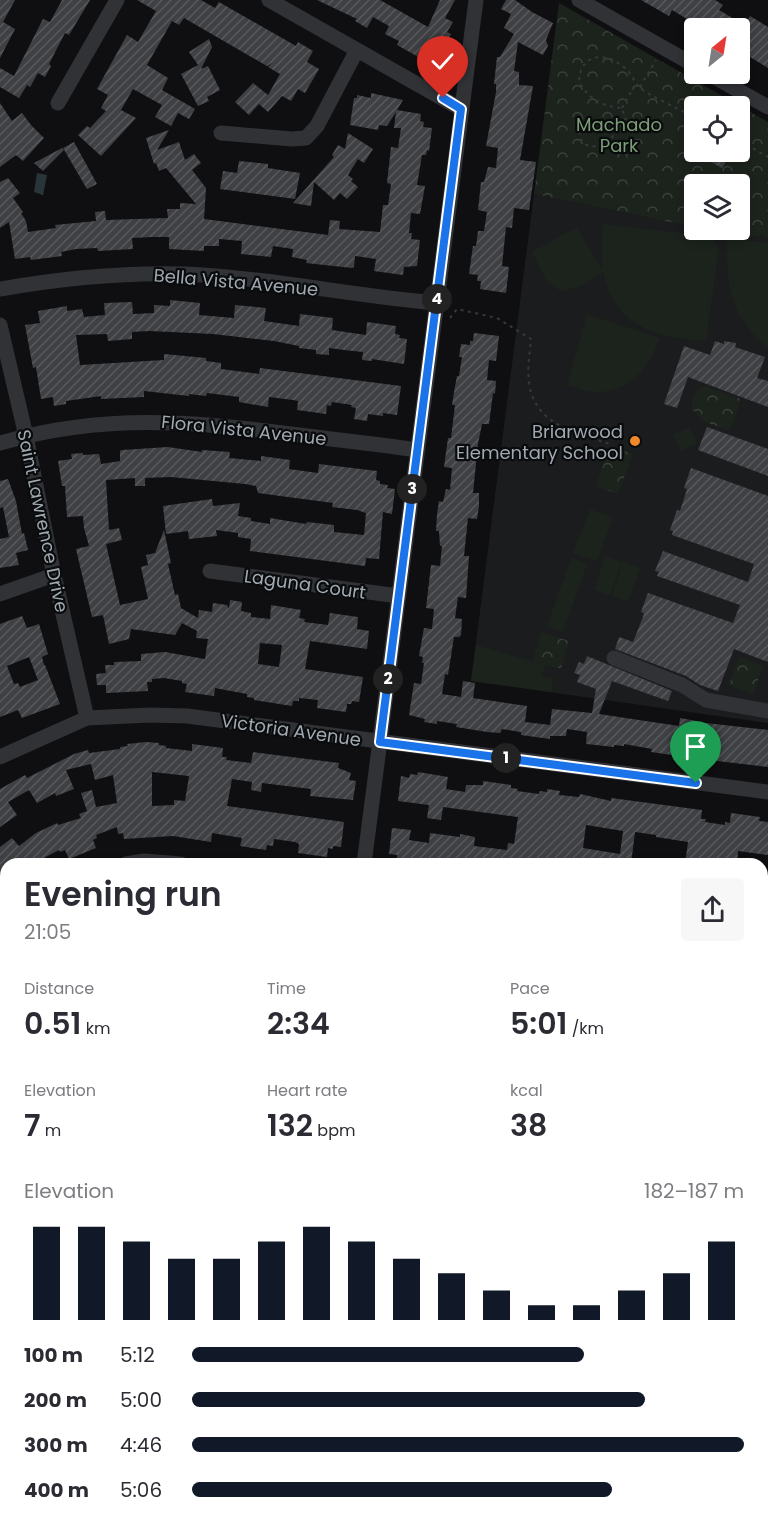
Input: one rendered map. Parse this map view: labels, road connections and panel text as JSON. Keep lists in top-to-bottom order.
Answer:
{
  "streets": {
    "street": [
      "Bella Vista Avenue",
      "Flora Vista Avenue",
      "Saint Lawrence Drive",
      "Laguna Court",
      "Victoria Avenue"
    ]
  },
  "crossings": [
    ["Flora Vista Avenue", "Saint Lawrence Drive"],
    ["Saint Lawrence Drive", "Victoria Avenue"]
  ],
  "parks": ["Machado Park"],
  "places": ["Briarwood Elementary School"],
  "north": "top right",
  "page": {
    "pins": [
      "4",
      "3",
      "2",
      "1"
    ],
    "heading": ["Evening run", "21:05"],
    "stats": [
      ["Distance", "0.51 km"],
      ["Time", "2:34"],
      ["Pace", "5:01 /km"],
      ["Elevation", "7 m"],
      ["Heart rate", "132 bpm"],
      ["kcal", "38"]
    ],
    "chart": ["Elevation", "182–187 m"],
    "list": [
      {
        "name": "100 m",
        "note": "5:12"
      },
      {
        "name": "200 m",
        "note": "5:00"
      },
      {
        "name": "300 m",
        "note": "4:46"
      },
      {
        "name": "400 m",
        "note": "5:06"
      }
    ]
  }
}
